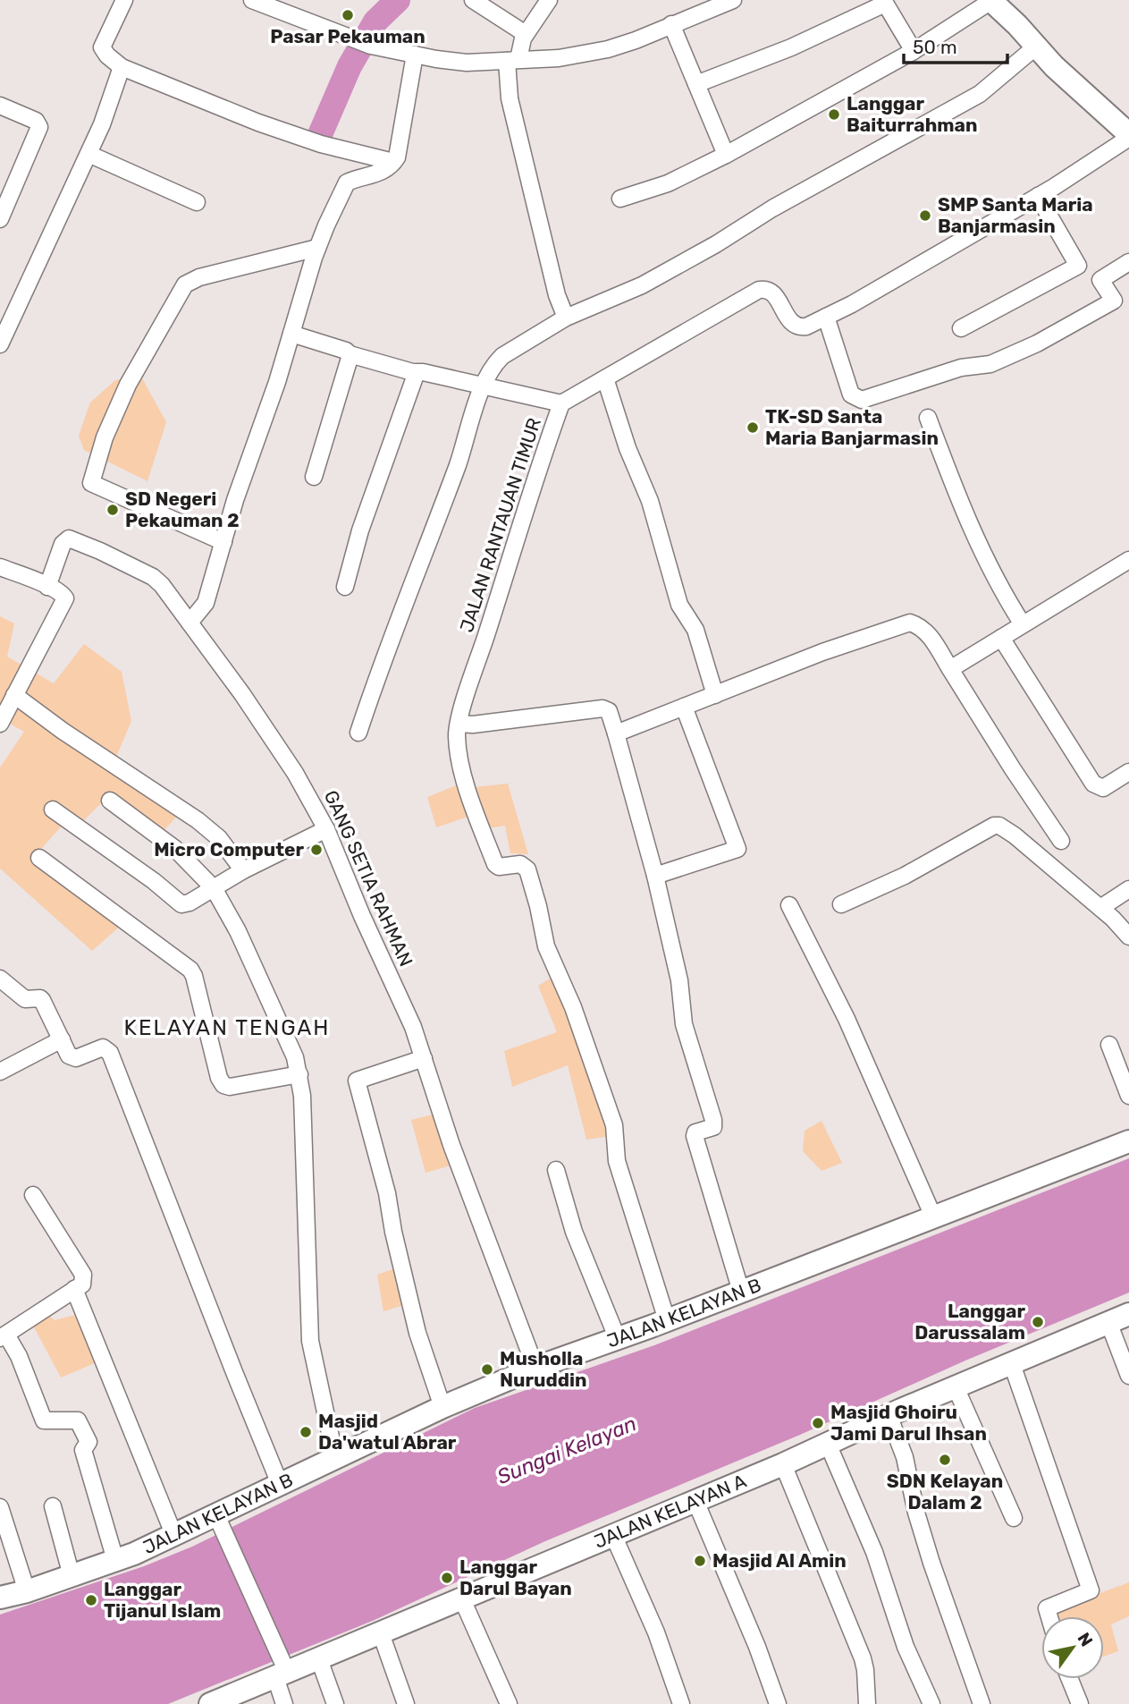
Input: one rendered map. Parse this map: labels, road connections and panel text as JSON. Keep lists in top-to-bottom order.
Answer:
{
  "streets": {
    "street": [
      "JALAN RANTAUAN TIMUR",
      "GANG SETIA RAHMAN",
      "JALAN KELAYAN B",
      "JALAN KELAYAN A"
    ]
  },
  "crossings": [
    ["JALAN RANTAUAN TIMUR", "JALAN KELAYAN B"],
    ["GANG SETIA RAHMAN", "JALAN KELAYAN B"]
  ],
  "districts": ["KELAYAN TENGAH"],
  "water": ["Sungai Kelayan"],
  "places": [
    "Pasar Pekauman",
    "Langgar Baiturrahman",
    "SMP Santa Maria Banjarmasin",
    "TK-SD Santa Maria Banjarmasin",
    "SD Negeri Pekauman 2",
    "Micro Computer",
    "Langgar Darussalam",
    "Musholla Nuruddin",
    "Masjid Ghoiru Jami Darul Ihsan",
    "Masjid Da'watul Abrar",
    "SDN Kelayan Dalam 2",
    "Masjid Al Amin",
    "Langgar Darul Bayan",
    "Langgar Tijanul Islam"
  ],
  "scale_bar": "50 m",
  "north": "top right"
}
